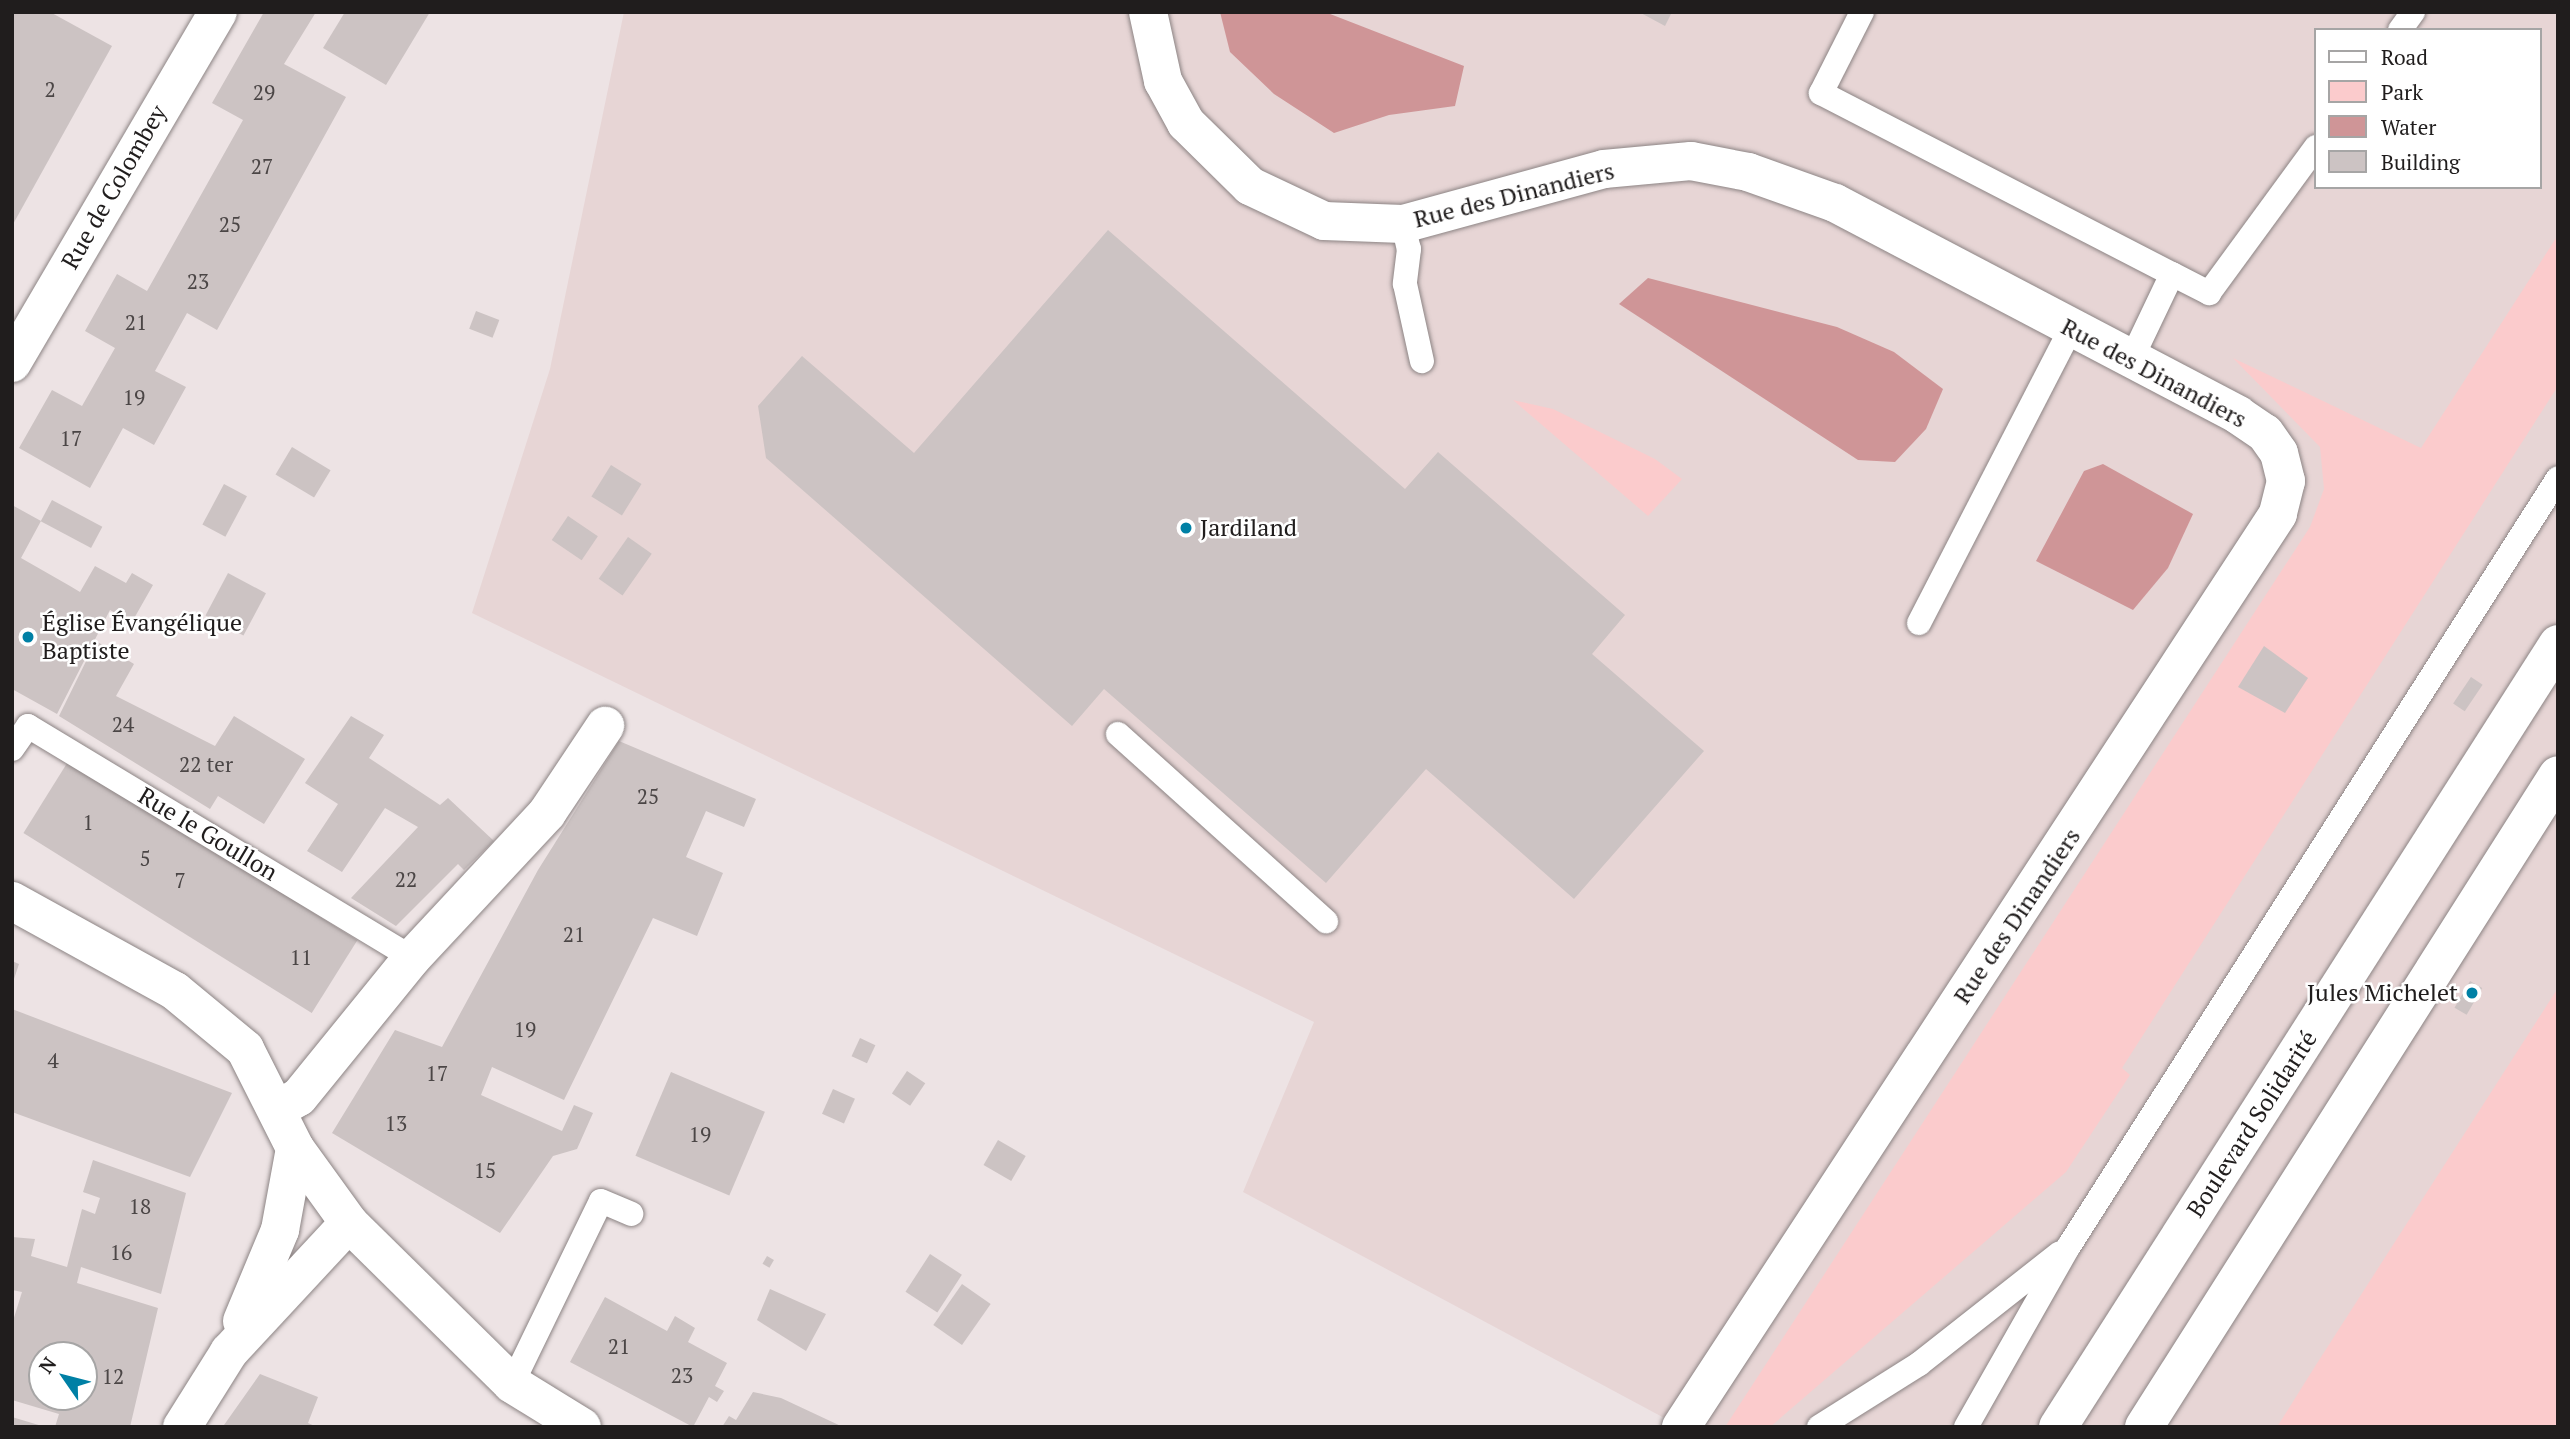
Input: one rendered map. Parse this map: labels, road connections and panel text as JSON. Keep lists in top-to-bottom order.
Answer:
{
  "streets": {
    "street": ["Rue de Colombey", "Rue des Dinandiers", "Boulevard Solidarité"],
    "lane": ["Rue le Goullon"]
  },
  "places": ["Jardiland", "Église Évangélique Baptiste", "Jules Michelet"],
  "house_numbers": [
    "2",
    "29",
    "27",
    "25",
    "23",
    "21",
    "19",
    "17",
    "24",
    "22 ter",
    "25",
    "1",
    "5",
    "22",
    "7",
    "21",
    "11",
    "19",
    "4",
    "17",
    "13",
    "19",
    "15",
    "18",
    "16",
    "21",
    "23",
    "12"
  ],
  "legend": [
    "Road",
    "Park",
    "Water",
    "Building"
  ],
  "north": "top left"
}
